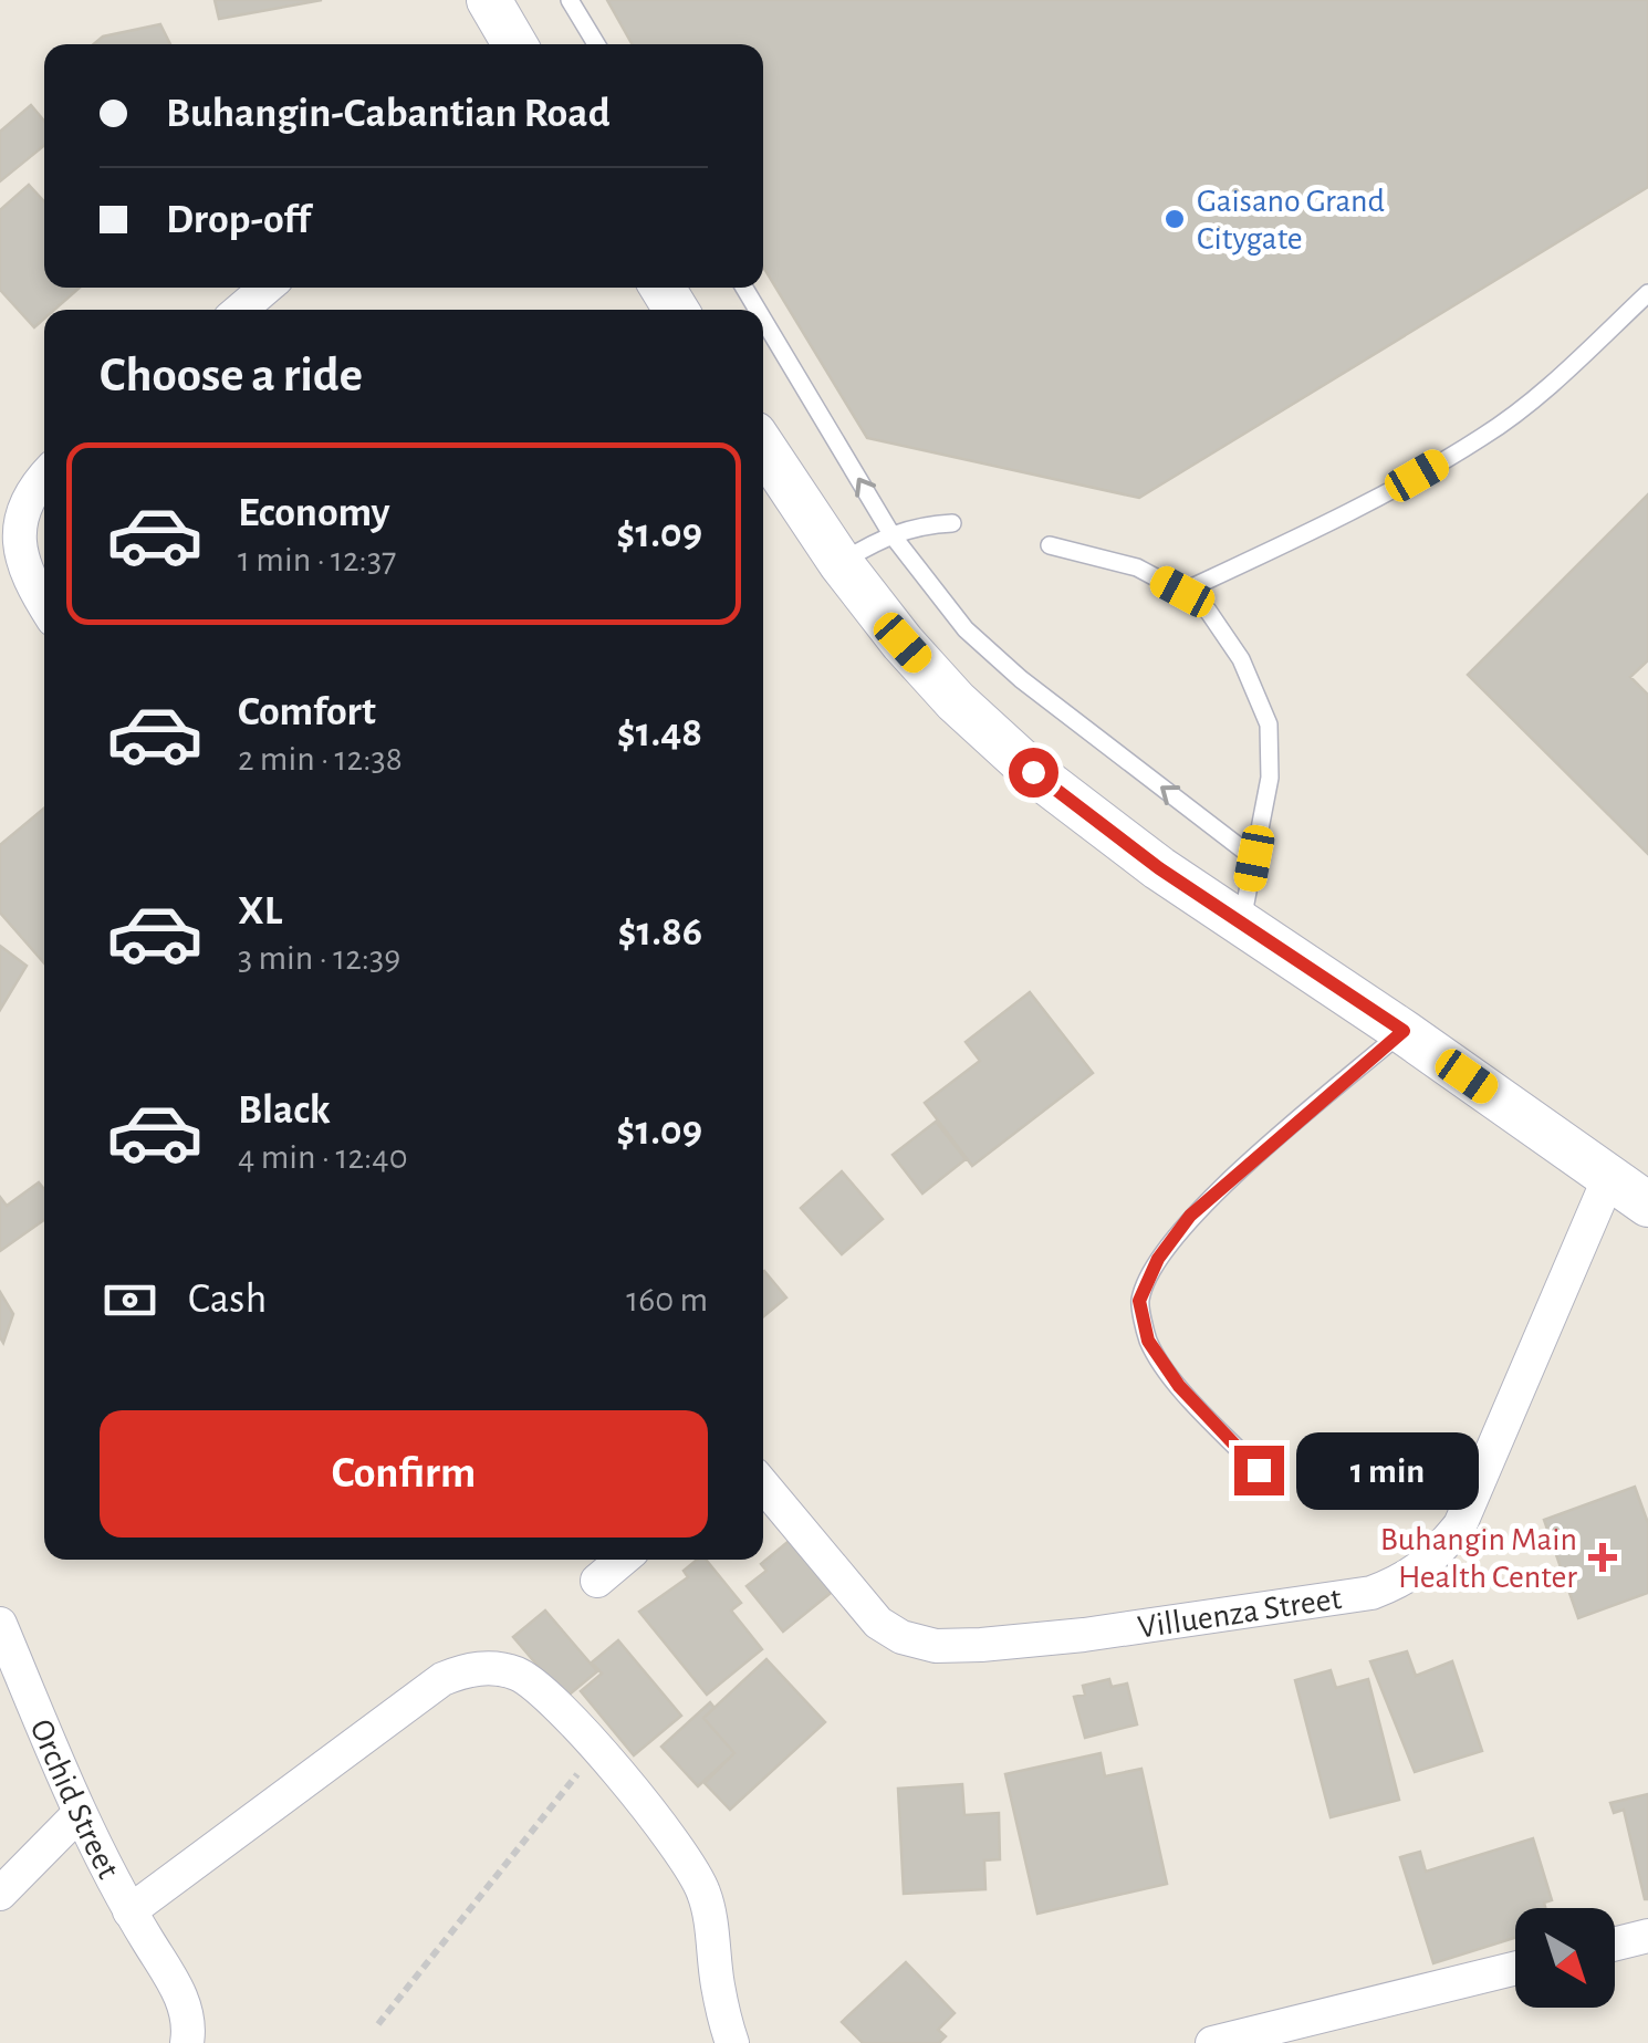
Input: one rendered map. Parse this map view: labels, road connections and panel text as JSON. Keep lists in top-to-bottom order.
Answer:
{
  "streets": {
    "street": ["Villuenza Street", "Orchid Street"]
  },
  "places": {
    "other": ["Gaisano Grand Citygate"],
    "health": ["Buhangin Main Health Center"]
  },
  "north": "bottom right",
  "page": {
    "banner": ["Buhangin-Cabantian Road", "Drop-off"],
    "heading": "Choose a ride",
    "list": [
      {
        "name": "Economy",
        "note": "1 min · 12:37",
        "value": "$1.09"
      },
      {
        "name": "Comfort",
        "note": "2 min · 12:38",
        "value": "$1.48"
      },
      {
        "name": "XL",
        "note": "3 min · 12:39",
        "value": "$1.86"
      },
      {
        "name": "Black",
        "note": "4 min · 12:40",
        "value": "$1.09"
      }
    ],
    "pay": ["Cash", "160 m"],
    "buttons": "Confirm",
    "bubble": "1 min"
  }
}
